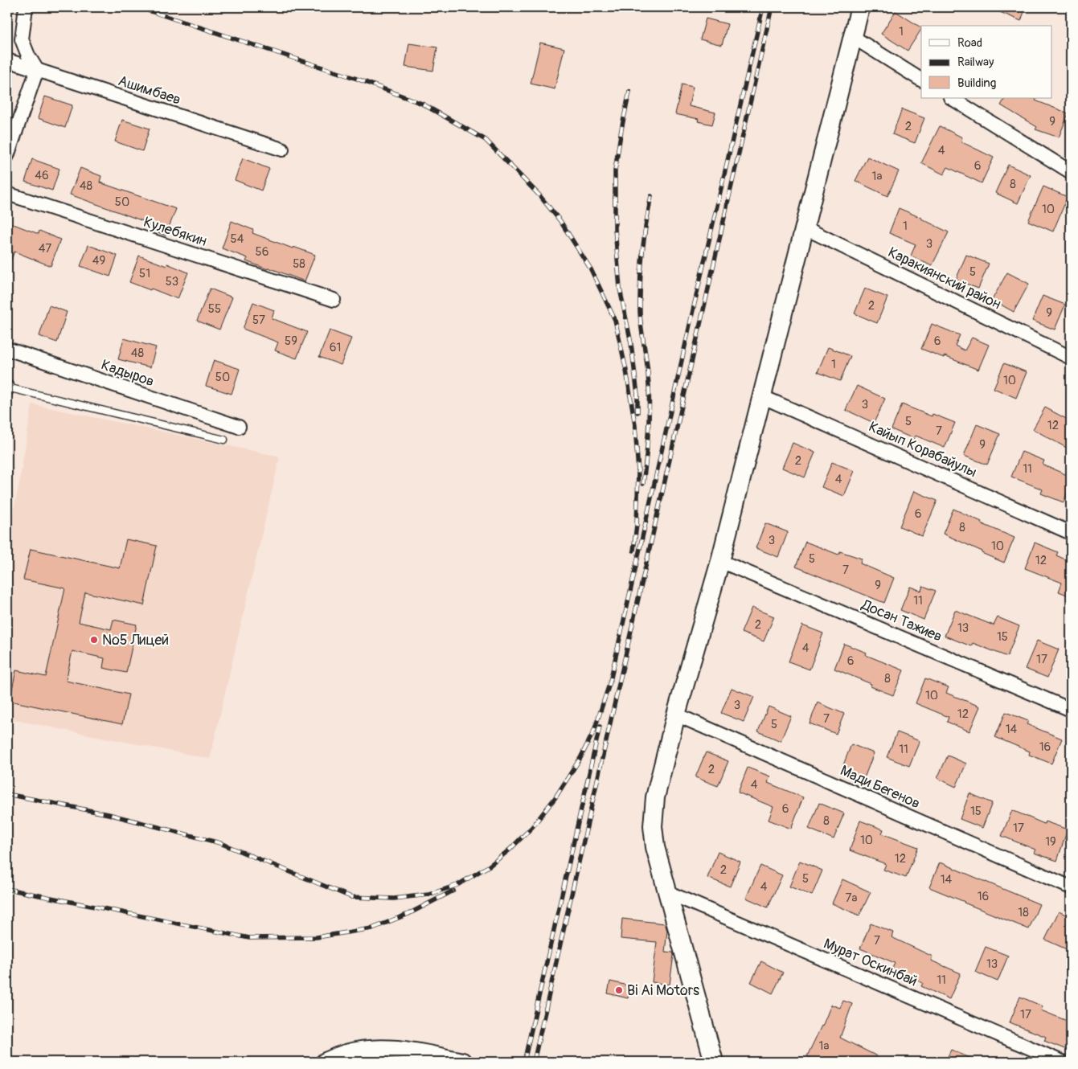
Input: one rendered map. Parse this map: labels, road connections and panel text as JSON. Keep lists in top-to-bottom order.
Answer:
{
  "streets": {
    "street": [
      "Ашимбаев",
      "Кулебякин",
      "Каракиянский район",
      "Кадыров",
      "Кайып Корабайулы",
      "Досан Тажиев",
      "Мади Бегенов",
      "Мурат Оскинбай"
    ]
  },
  "places": ["№5 Лицей", "Bi Ai Motors"],
  "house_numbers": [
    "1",
    "9",
    "2",
    "4",
    "6",
    "46",
    "1а",
    "8",
    "48",
    "50",
    "10",
    "1",
    "54",
    "3",
    "47",
    "56",
    "49",
    "58",
    "5",
    "51",
    "53",
    "2",
    "55",
    "9",
    "57",
    "59",
    "6",
    "61",
    "48",
    "1",
    "50",
    "10",
    "3",
    "5",
    "12",
    "7",
    "9",
    "2",
    "11",
    "4",
    "6",
    "8",
    "3",
    "10",
    "5",
    "12",
    "7",
    "9",
    "11",
    "2",
    "13",
    "15",
    "4",
    "17",
    "6",
    "8",
    "10",
    "3",
    "12",
    "7",
    "5",
    "14",
    "16",
    "11",
    "2",
    "4",
    "6",
    "15",
    "8",
    "17",
    "10",
    "19",
    "12",
    "2",
    "5",
    "14",
    "4",
    "16",
    "7а",
    "18",
    "7",
    "13",
    "11",
    "17",
    "1а"
  ],
  "legend": ["Road", "Railway", "Building"]
}
